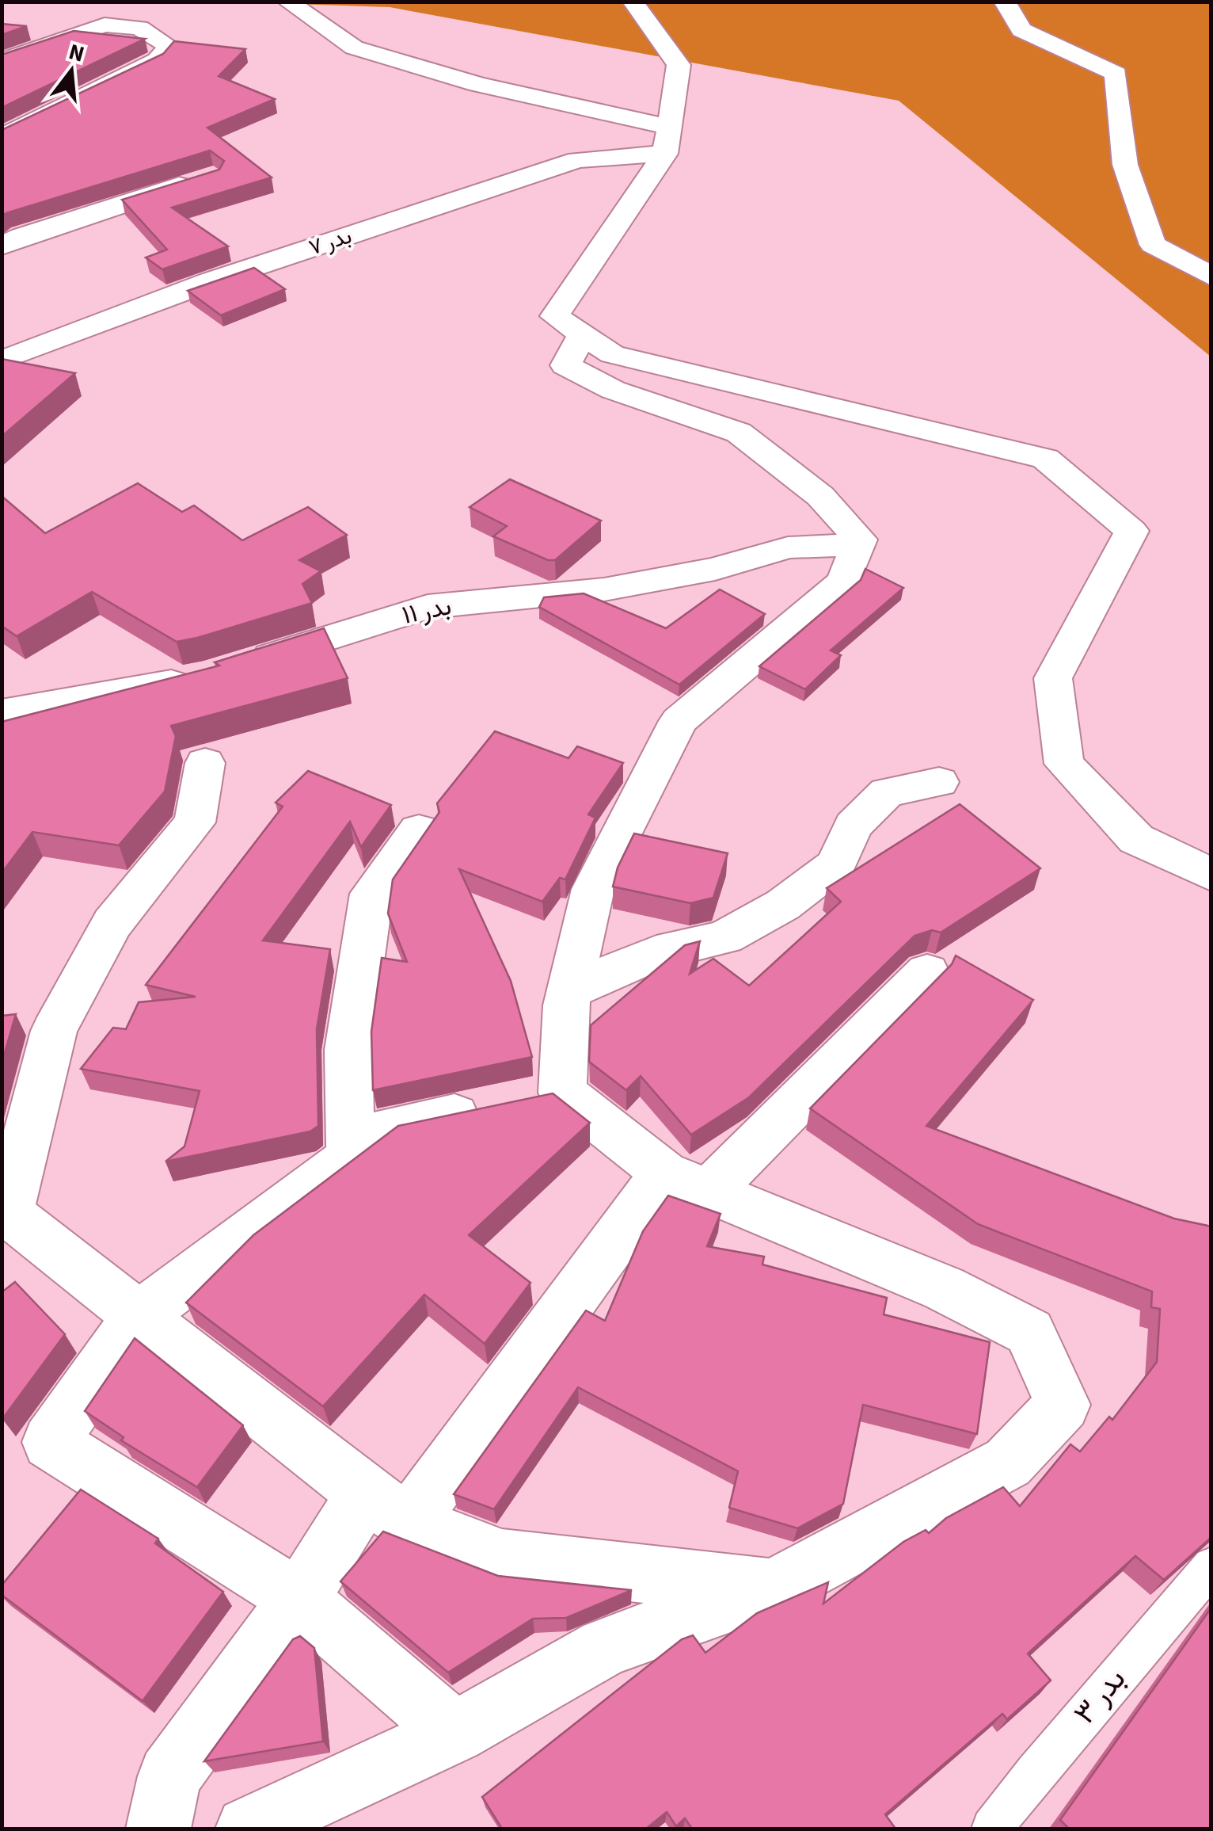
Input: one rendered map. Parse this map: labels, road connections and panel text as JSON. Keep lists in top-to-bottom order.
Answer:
{
  "streets": {
    "street": ["بدر ۷", "بدر ۱۱"],
    "lane": ["بدر ۳"]
  },
  "north": "top"
}
